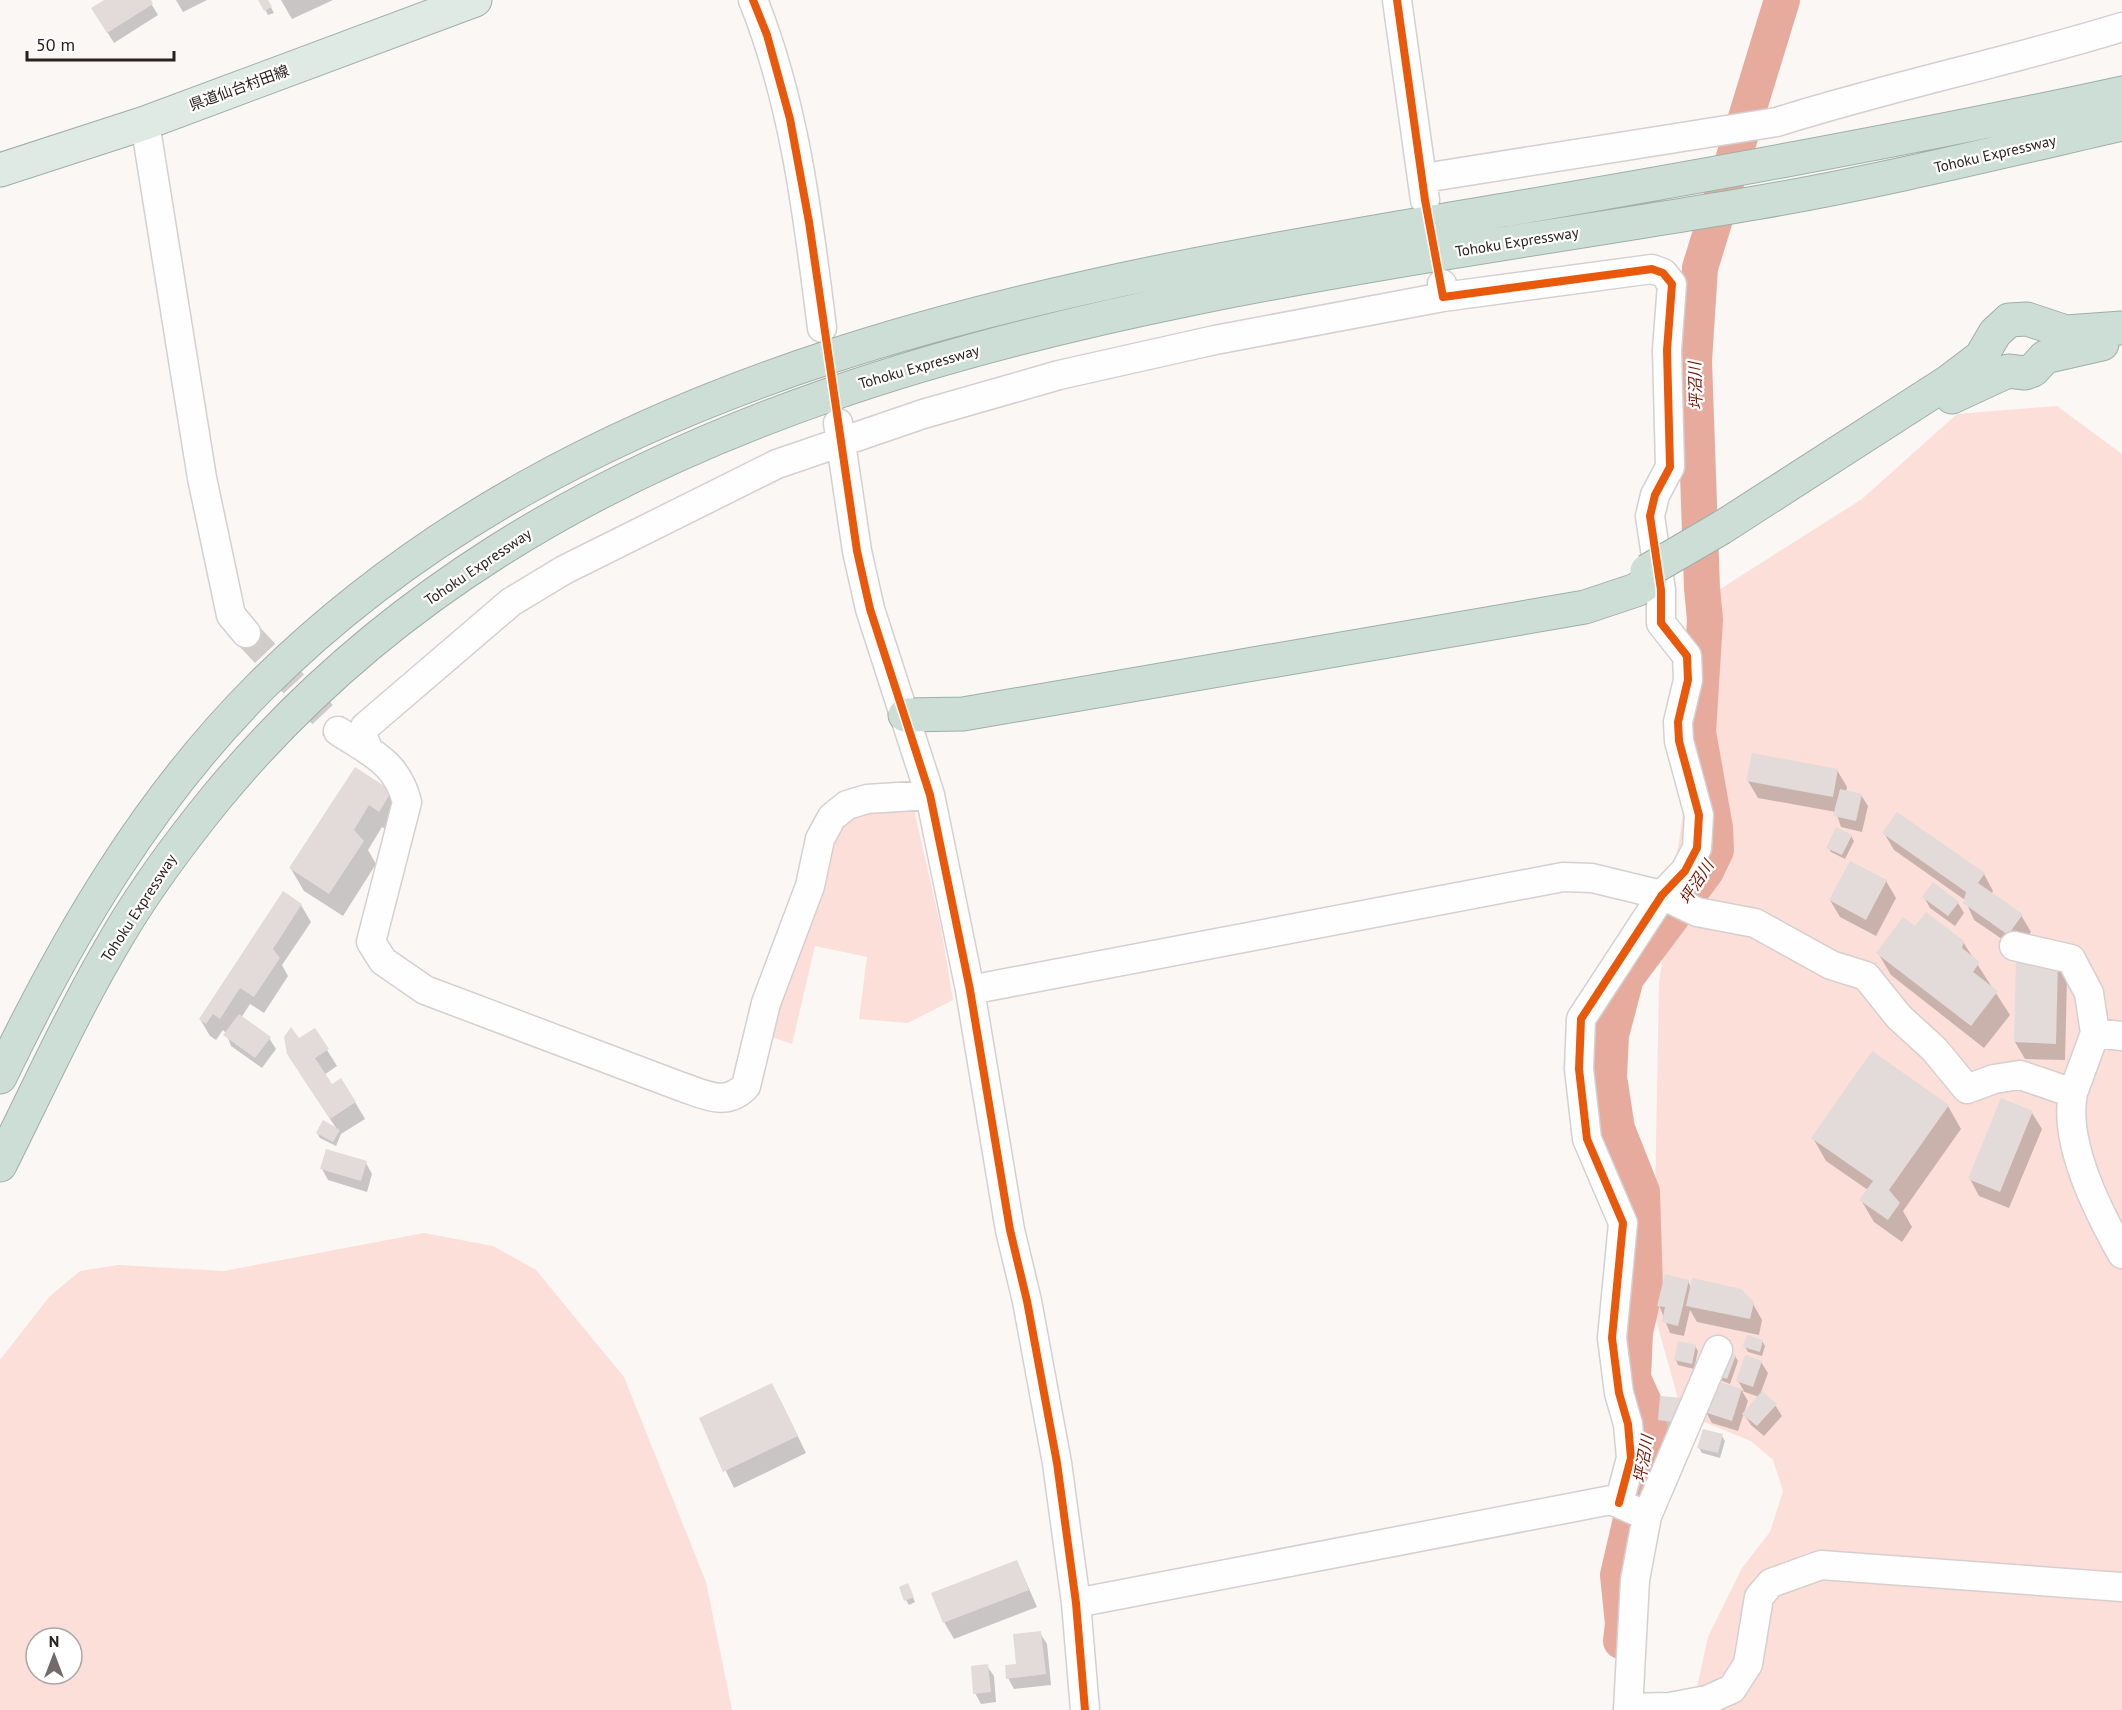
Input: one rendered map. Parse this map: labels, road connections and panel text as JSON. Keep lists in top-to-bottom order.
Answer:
{
  "streets": {
    "highway": ["Tohoku Expressway"],
    "main road": ["県道仙台村田線"]
  },
  "water": ["坪沼川"],
  "scale_bar": "50 m",
  "north": "top"
}
